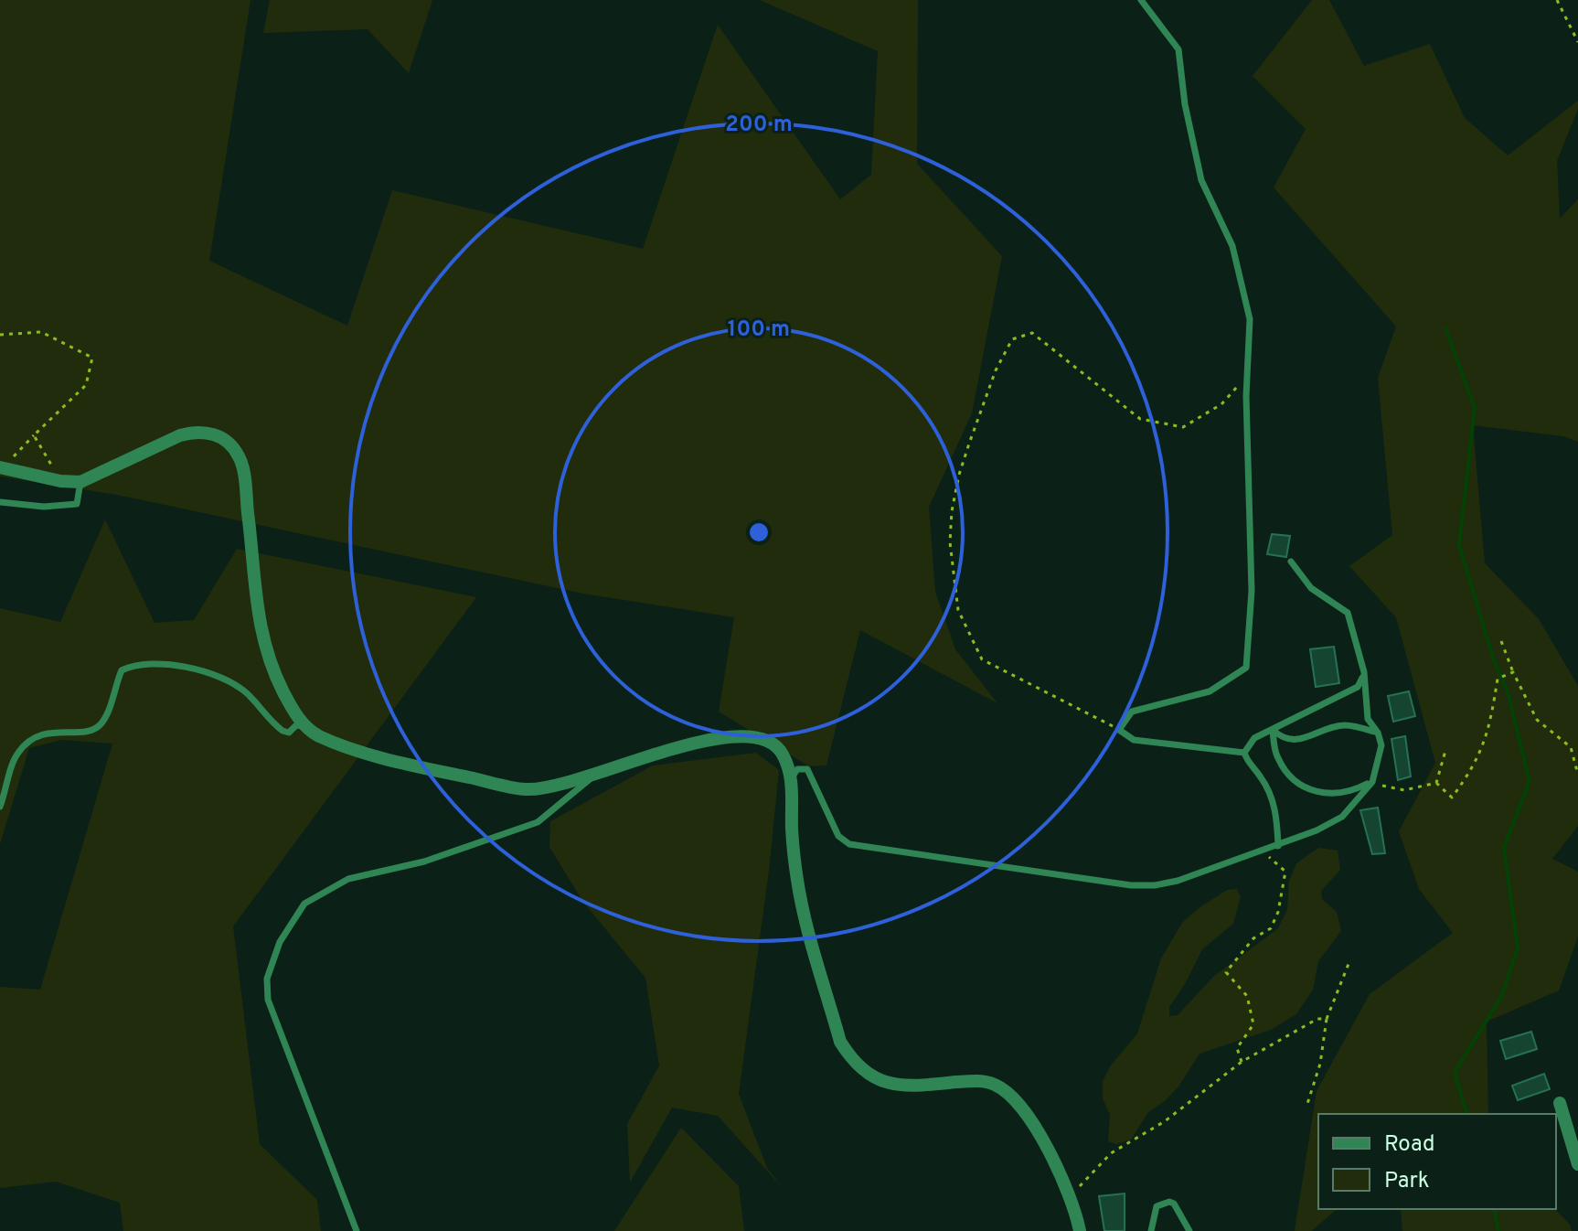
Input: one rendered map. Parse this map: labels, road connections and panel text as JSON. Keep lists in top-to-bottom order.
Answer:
{
  "legend": ["Road", "Park"],
  "rings": ["200 m", "100 m"]
}
